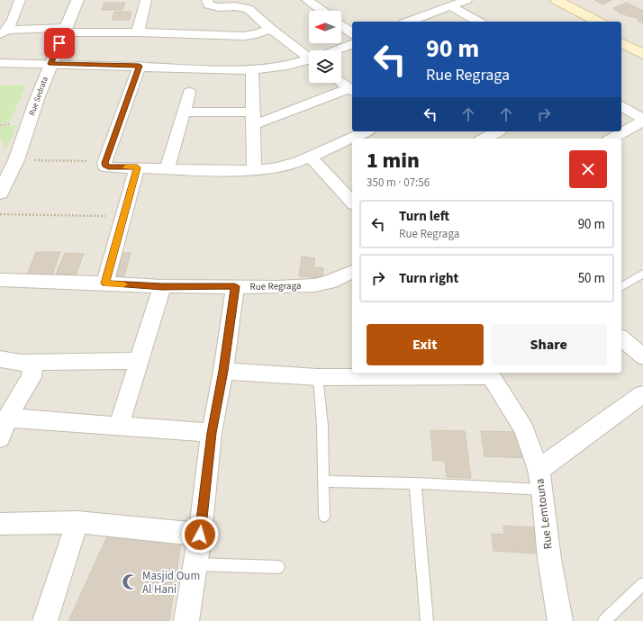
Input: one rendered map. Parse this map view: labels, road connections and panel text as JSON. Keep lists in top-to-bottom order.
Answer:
{
  "streets": {
    "street": ["Rue Sedrata", "Rue Regraga", "Rue Lemtouna"]
  },
  "places": {
    "mosque": ["Masjid Oum Al Hani"]
  },
  "north": "left",
  "page": {
    "turn": ["90 m", "Rue Regraga"],
    "heading": ["1 min", "350 m · 07:56"],
    "list": [
      {
        "name": "Turn left",
        "note": "Rue Regraga",
        "value": "90 m"
      },
      {
        "name": "Turn right",
        "value": "50 m"
      }
    ],
    "buttons": ["Exit", "Share"]
  }
}
